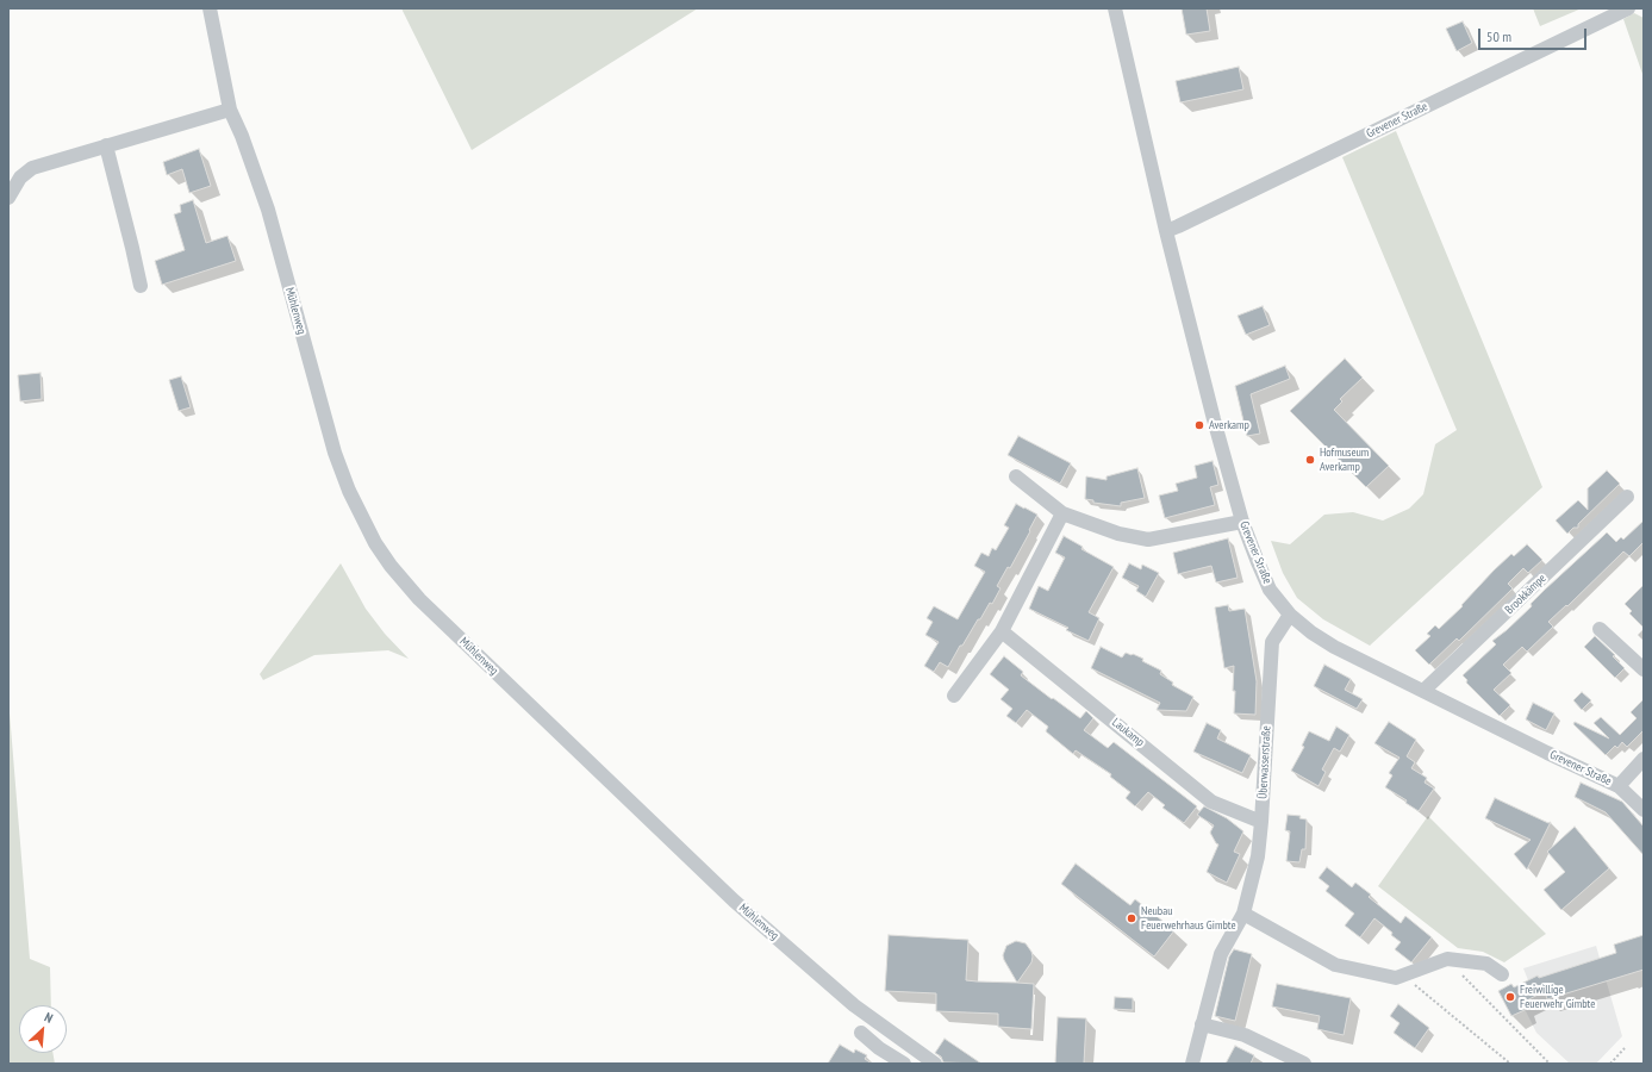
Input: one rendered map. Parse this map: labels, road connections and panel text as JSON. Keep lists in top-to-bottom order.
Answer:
{
  "streets": {
    "street": [
      "Grevener Straße",
      "Mühlenweg",
      "Brookkämpe",
      "Laukamp",
      "Überwasserstraße"
    ]
  },
  "crossings": [
    ["Grevener Straße", "Brookkämpe"],
    ["Grevener Straße", "Überwasserstraße"],
    ["Laukamp", "Überwasserstraße"]
  ],
  "places": [
    "Averkamp",
    "Hofmuseum Averkamp",
    "Neubau Feuerwehrhaus Gimbte",
    "Freiwillige Feuerwehr Gimbte"
  ],
  "scale_bar": "50 m",
  "north": "top right"
}
